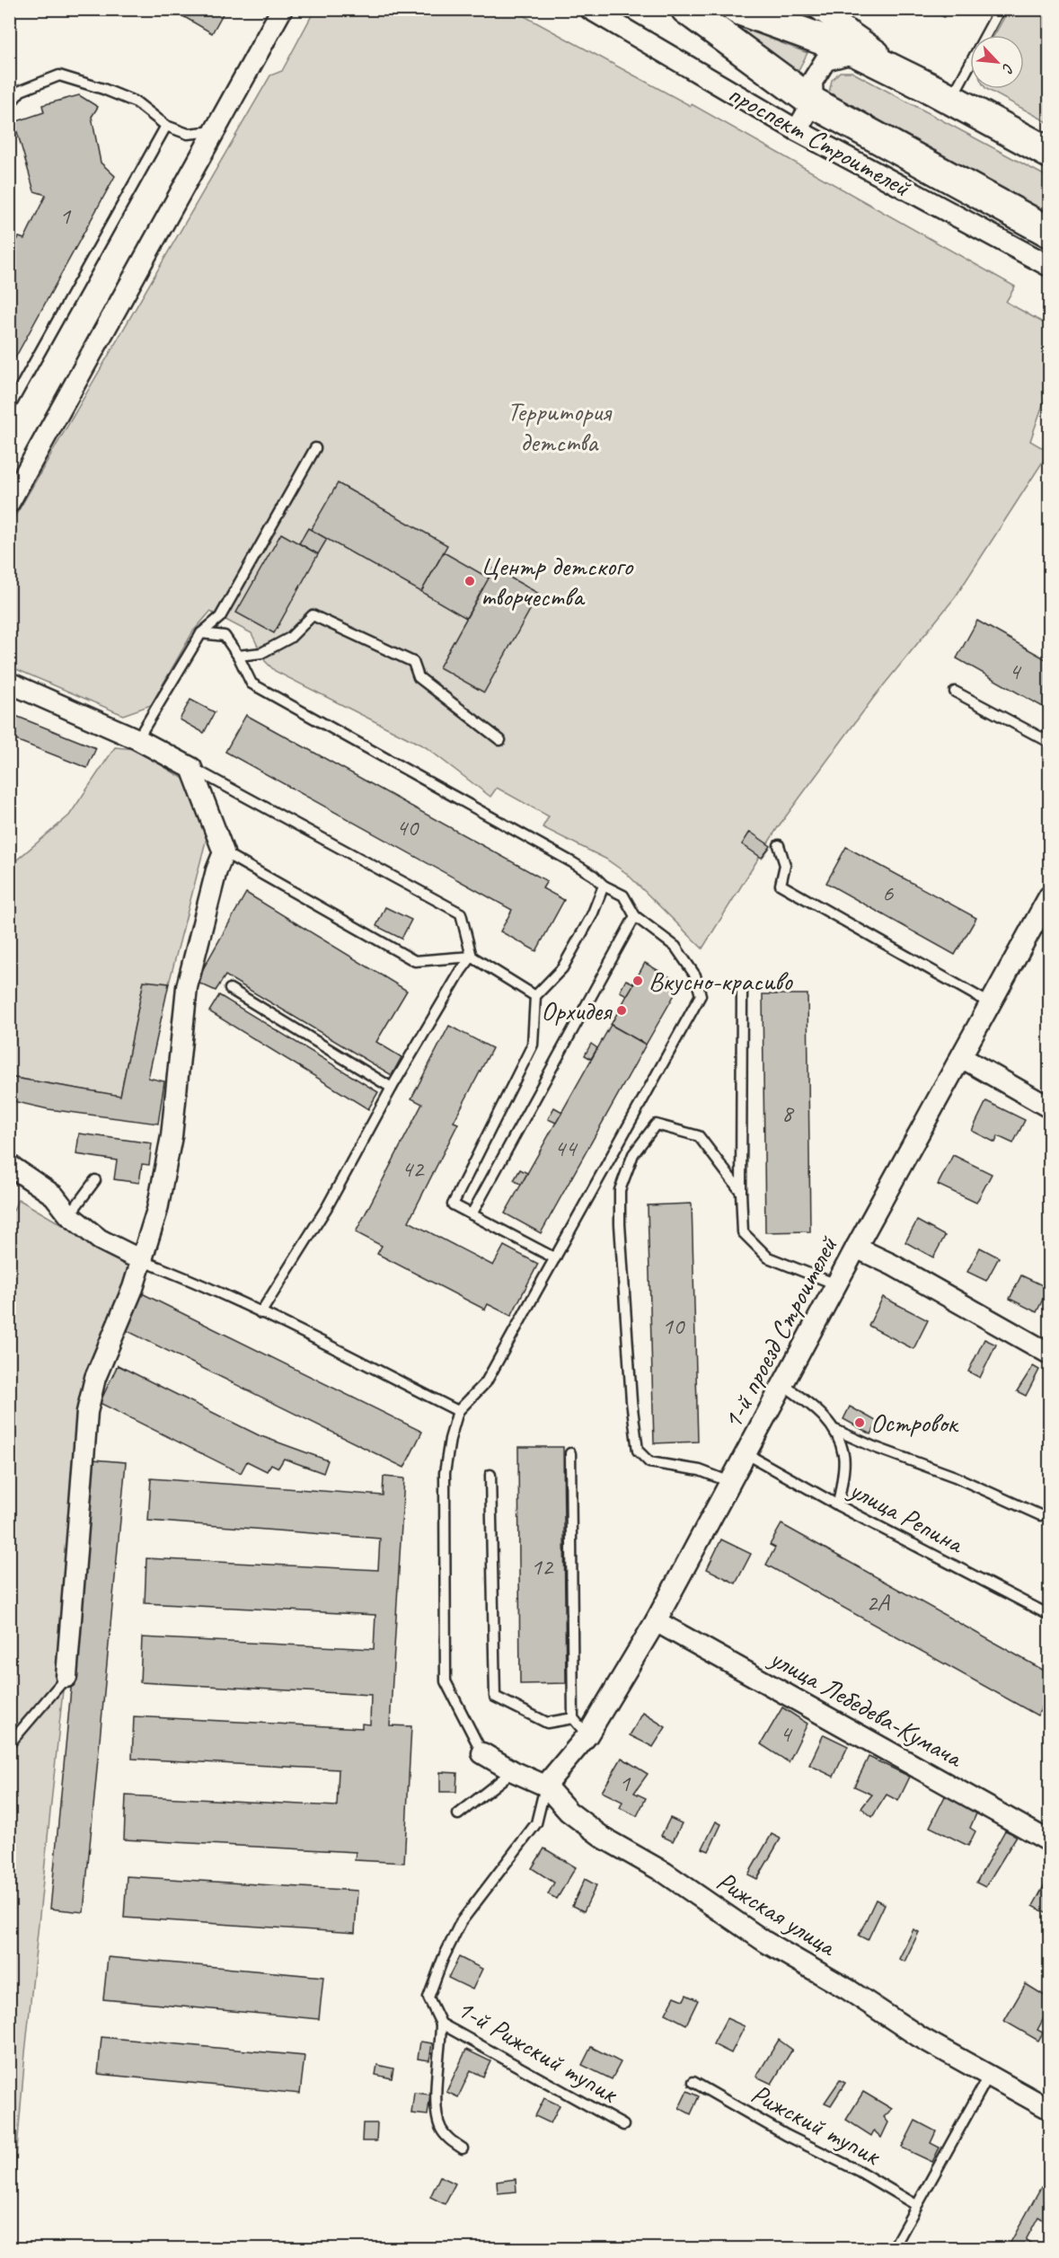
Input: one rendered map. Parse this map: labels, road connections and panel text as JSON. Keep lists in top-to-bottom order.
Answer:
{
  "streets": {
    "main road": ["проспект Строителей"],
    "street": ["1-й проезд Строителей", "улица Лебедева-Кумача", "Рижская улица"],
    "lane": ["улица Репина", "1-й Рижский тупик", "Рижский тупик"]
  },
  "crossings": [
    ["1-й проезд Строителей", "улица Репина"],
    ["1-й проезд Строителей", "улица Лебедева-Кумача"],
    ["1-й проезд Строителей", "Рижская улица"],
    ["1-й проезд Строителей", "1-й Рижский тупик"],
    ["Рижская улица", "1-й Рижский тупик"]
  ],
  "parks": ["Территория детства"],
  "places": [
    "Центр детского творчества",
    "Вкусно-красиво",
    "Орхидея",
    "Островок"
  ],
  "house_numbers": [
    "1",
    "4",
    "40",
    "6",
    "8",
    "44",
    "42",
    "10",
    "12",
    "2А",
    "4",
    "1"
  ],
  "north": "bottom right"
}
